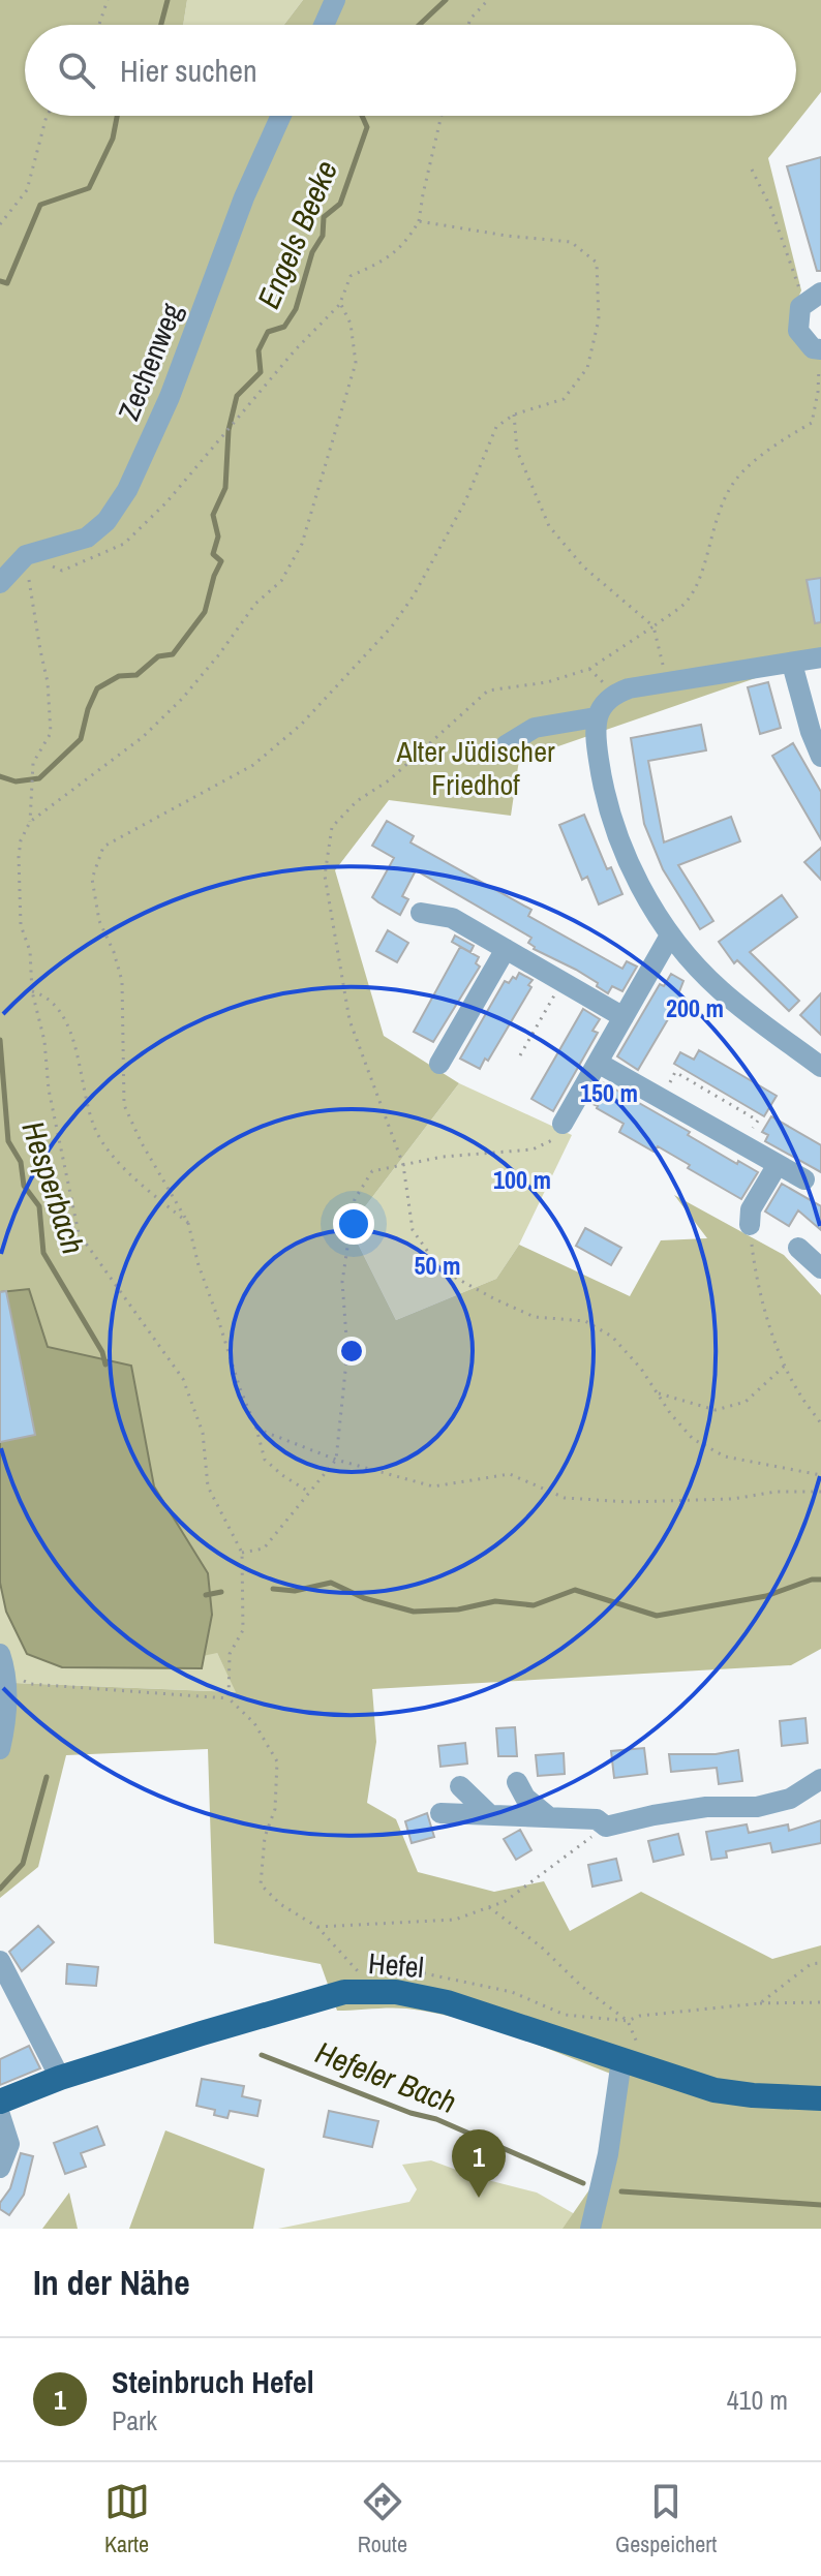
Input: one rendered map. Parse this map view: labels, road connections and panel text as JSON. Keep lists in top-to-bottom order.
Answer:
{
  "streets": {
    "main road": ["Hefel"],
    "street": ["Zechenweg"]
  },
  "water": ["Engels Beeke", "Hesperbach", "Hefeler Bach"],
  "parks": ["Alter Jüdischer Friedhof"],
  "page": {
    "search": "Hier suchen",
    "pins": "1",
    "heading": "In der Nähe",
    "list": [
      {
        "mark": "1",
        "name": "Steinbruch Hefel",
        "note": "Park",
        "value": "410 m"
      }
    ],
    "nav": ["Karte", "Route", "Gespeichert"]
  },
  "rings": [
    "200 m",
    "150 m",
    "100 m",
    "50 m"
  ]
}
